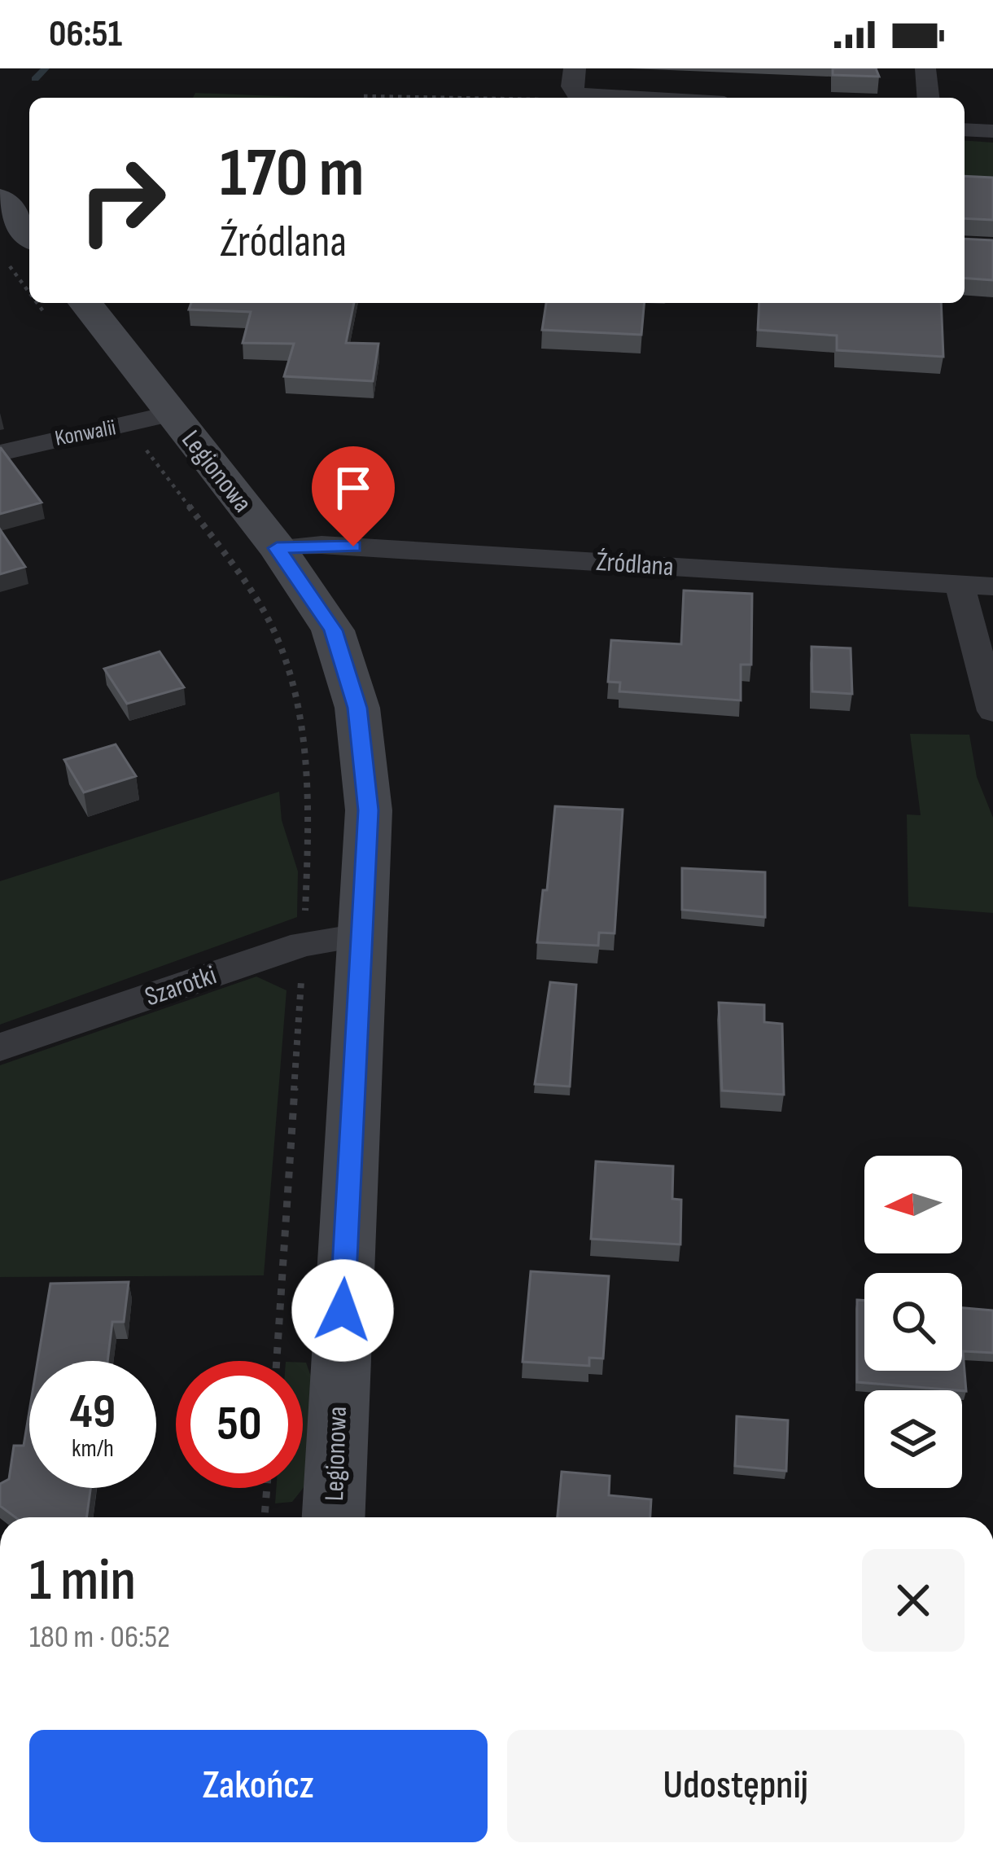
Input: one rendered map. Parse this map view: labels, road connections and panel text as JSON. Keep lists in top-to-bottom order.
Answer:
{
  "streets": {
    "main road": ["Legionowa"],
    "street": ["Konwalii", "Źródlana", "Szarotki"]
  },
  "crossings": [
    ["Konwalii", "Legionowa"],
    ["Legionowa", "Źródlana"],
    ["Legionowa", "Szarotki"]
  ],
  "north": "left",
  "page": {
    "status": "06:51",
    "turn": ["170 m", "Źródlana"],
    "speed": "49 km/h",
    "limit": "50",
    "heading": ["1 min", "180 m · 06:52"],
    "buttons": ["Zakończ", "Udostępnij"]
  }
}
